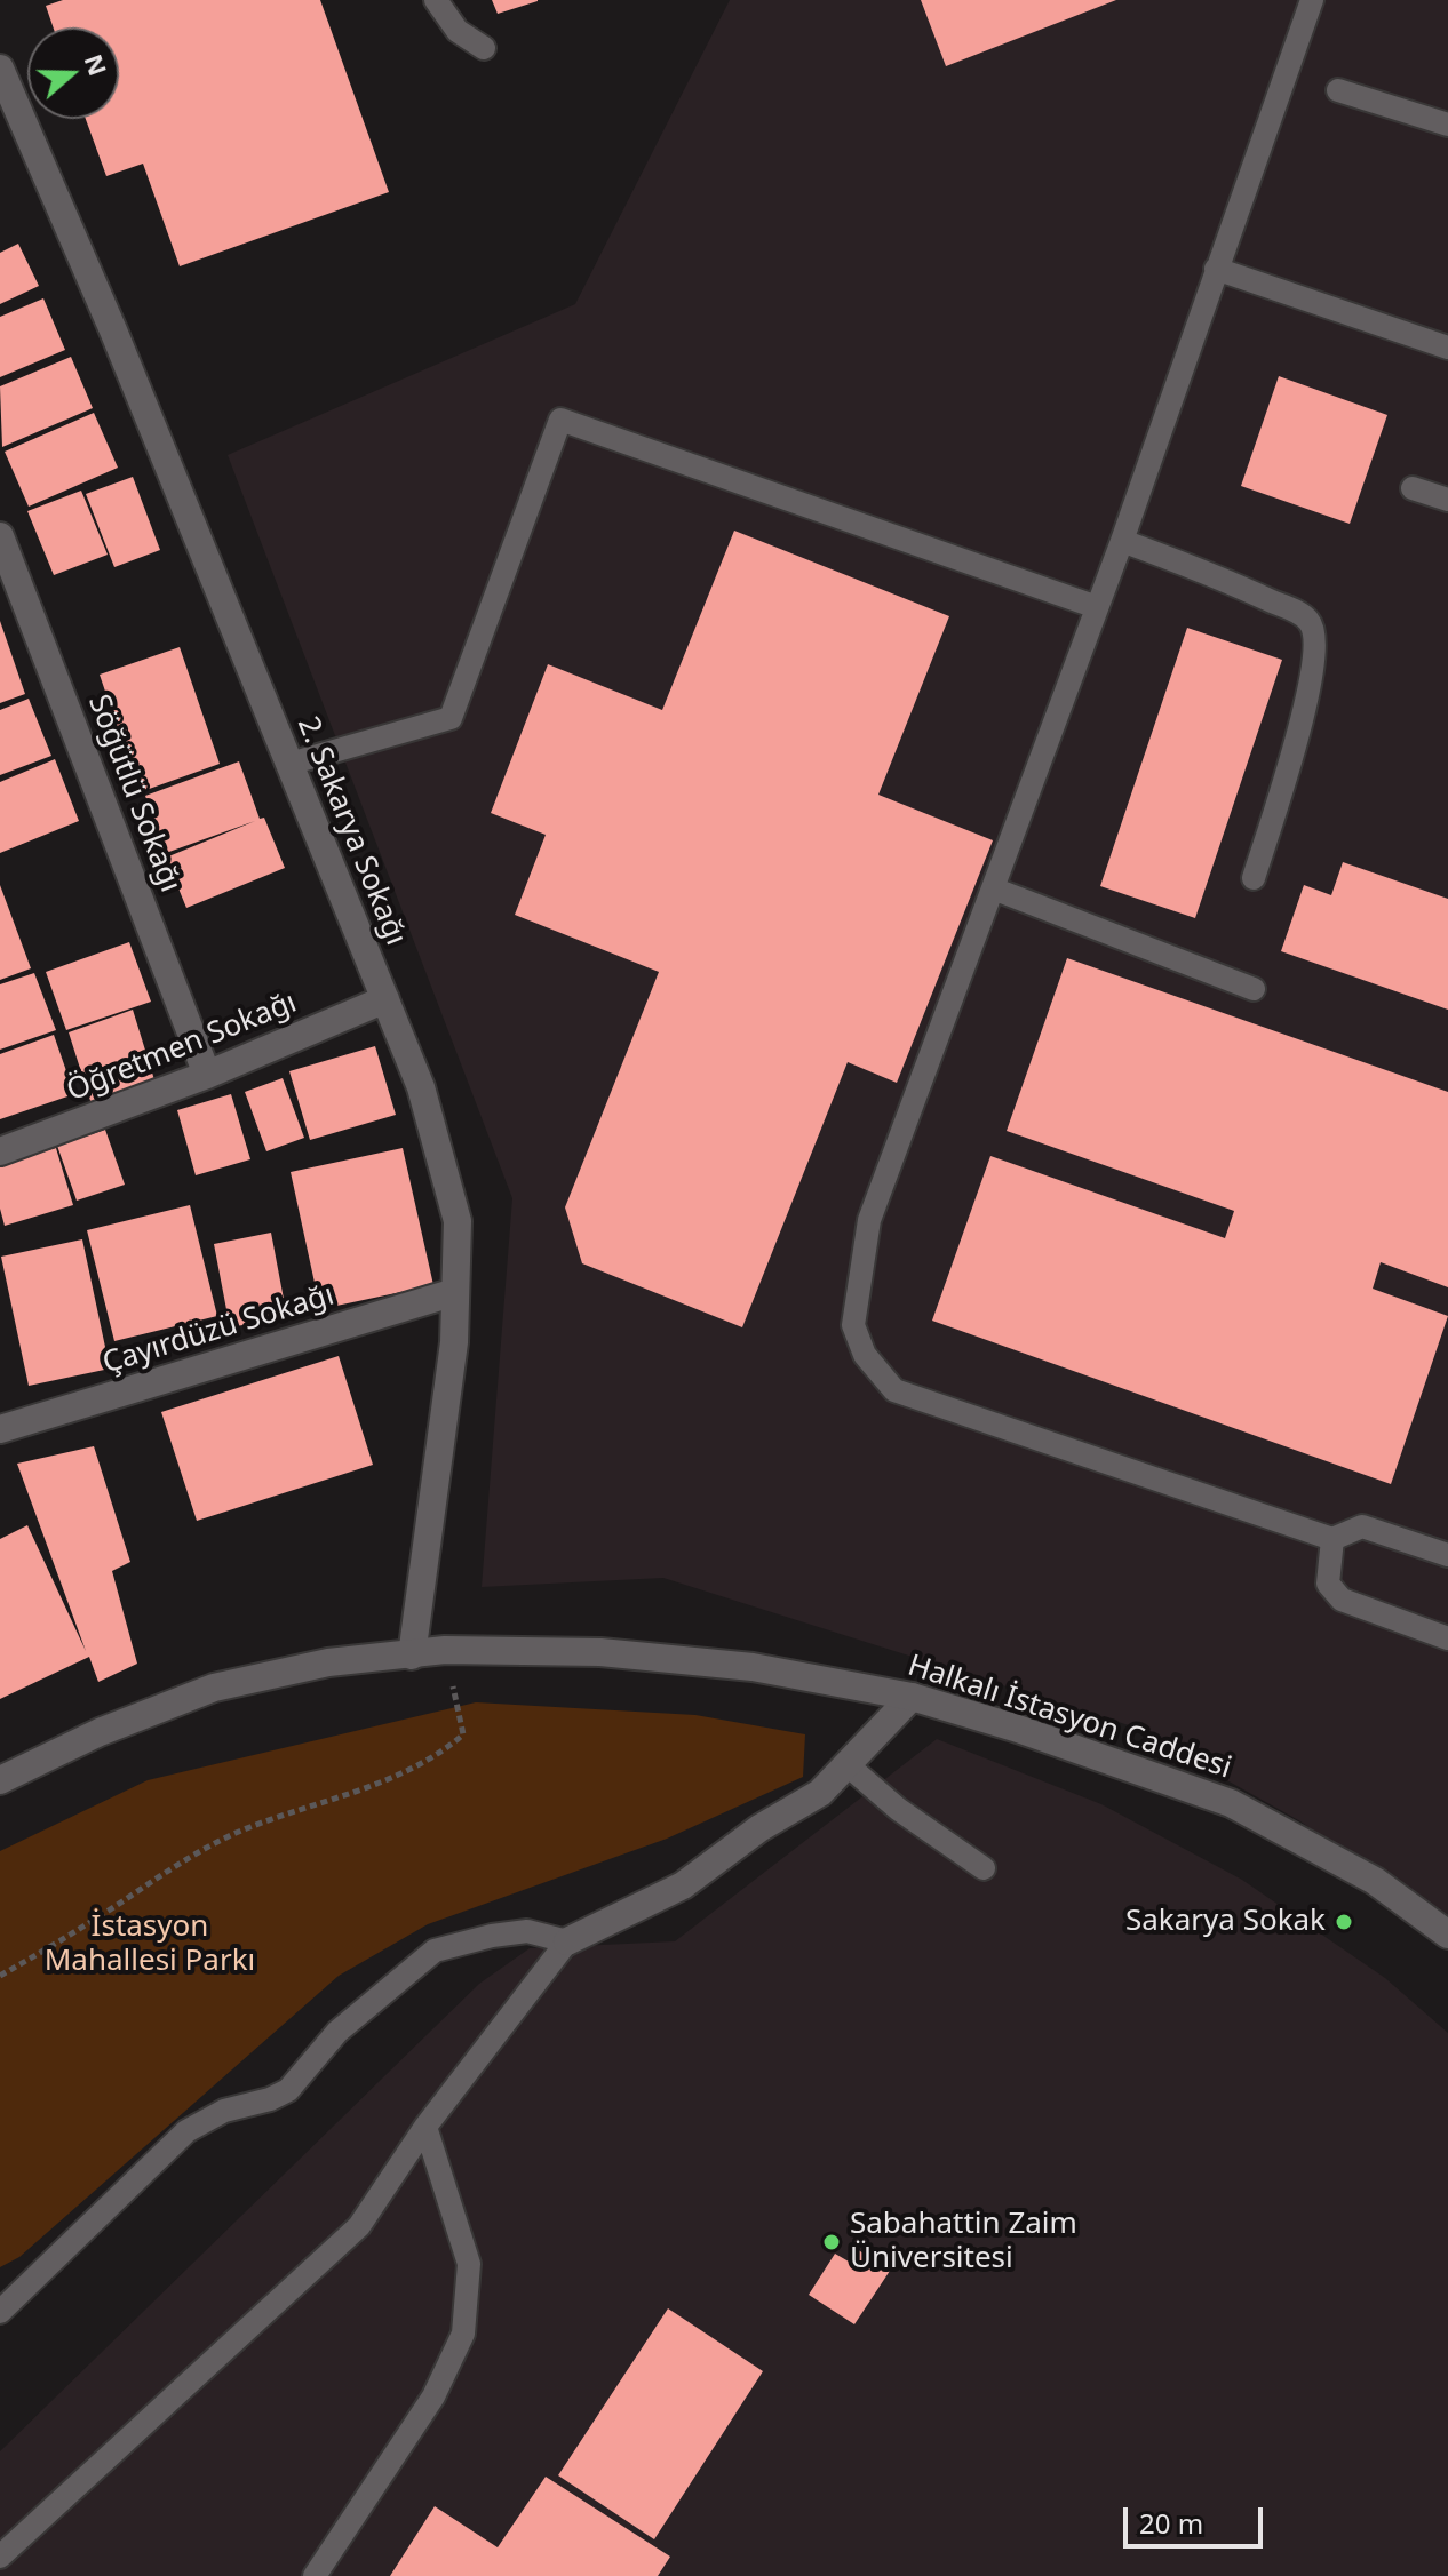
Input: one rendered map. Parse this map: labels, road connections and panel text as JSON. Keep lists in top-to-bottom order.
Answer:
{
  "streets": {
    "street": [
      "Söğütlü Sokağı",
      "2. Sakarya Sokağı",
      "Öğretmen Sokağı",
      "Çayırdüzü Sokağı",
      "Halkalı İstasyon Caddesi"
    ]
  },
  "crossings": [
    ["Söğütlü Sokağı", "Öğretmen Sokağı"],
    ["2. Sakarya Sokağı", "Öğretmen Sokağı"],
    ["2. Sakarya Sokağı", "Çayırdüzü Sokağı"],
    ["2. Sakarya Sokağı", "Halkalı İstasyon Caddesi"]
  ],
  "parks": ["İstasyon Mahallesi Parkı"],
  "places": ["Sakarya Sokak", "Sabahattin Zaim Üniversitesi"],
  "scale_bar": "20 m",
  "north": "right"
}
